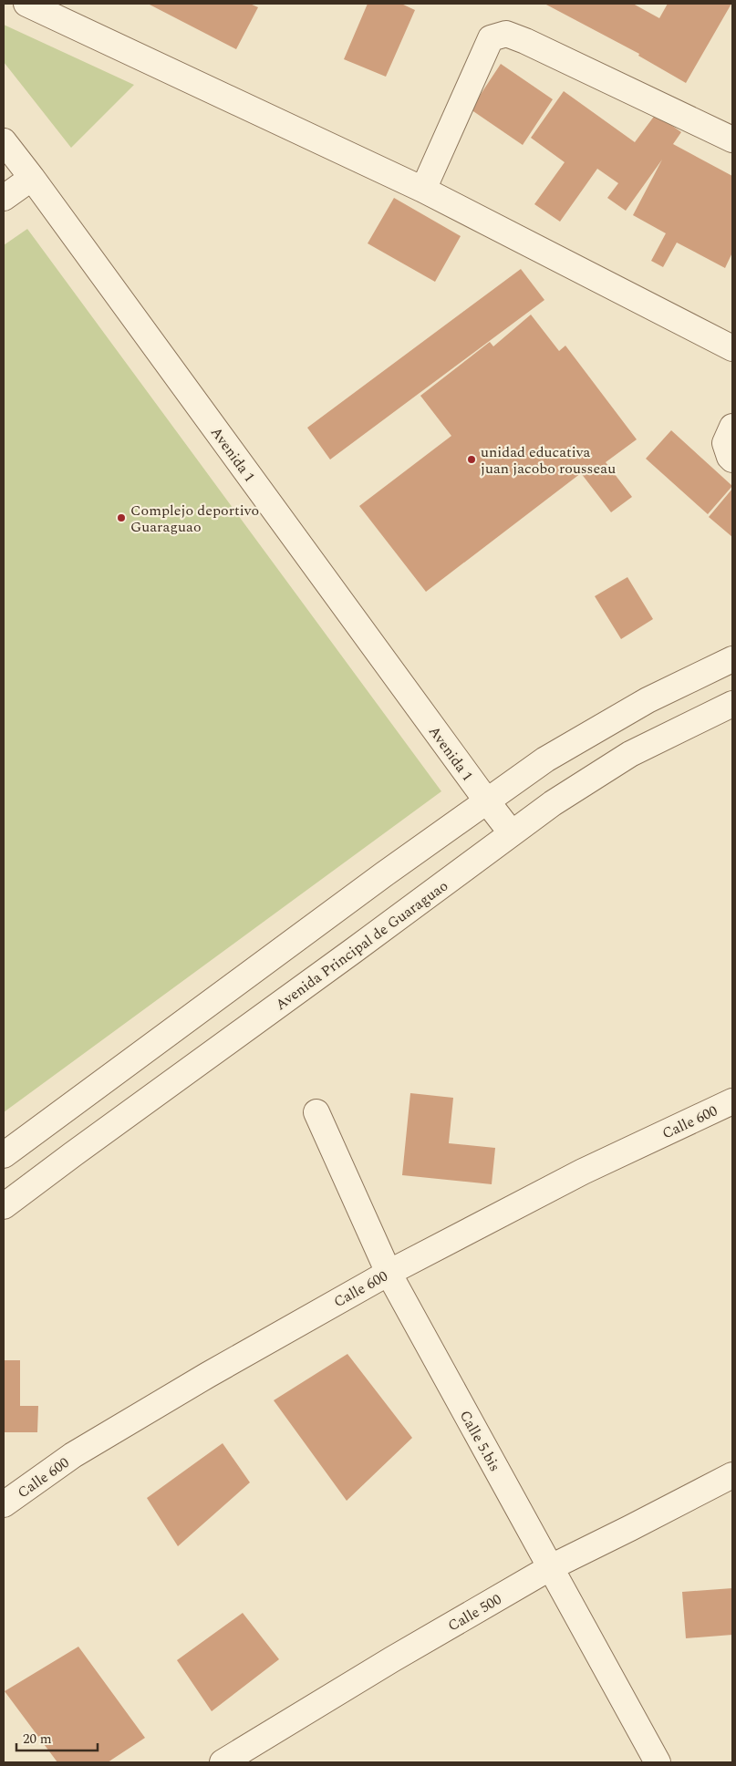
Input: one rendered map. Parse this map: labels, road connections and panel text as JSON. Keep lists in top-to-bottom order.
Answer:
{
  "streets": {
    "street": [
      "Avenida 1",
      "Avenida Principal de Guaraguao",
      "Calle 600",
      "Calle 5.bis",
      "Calle 500"
    ]
  },
  "crossings": [
    ["Avenida 1", "Avenida Principal de Guaraguao"],
    ["Calle 600", "Calle 5.bis"],
    ["Calle 5.bis", "Calle 500"]
  ],
  "places": ["unidad educativa juan jacobo rousseau", "Complejo deportivo Guaraguao"],
  "scale_bar": "20 m"
}
